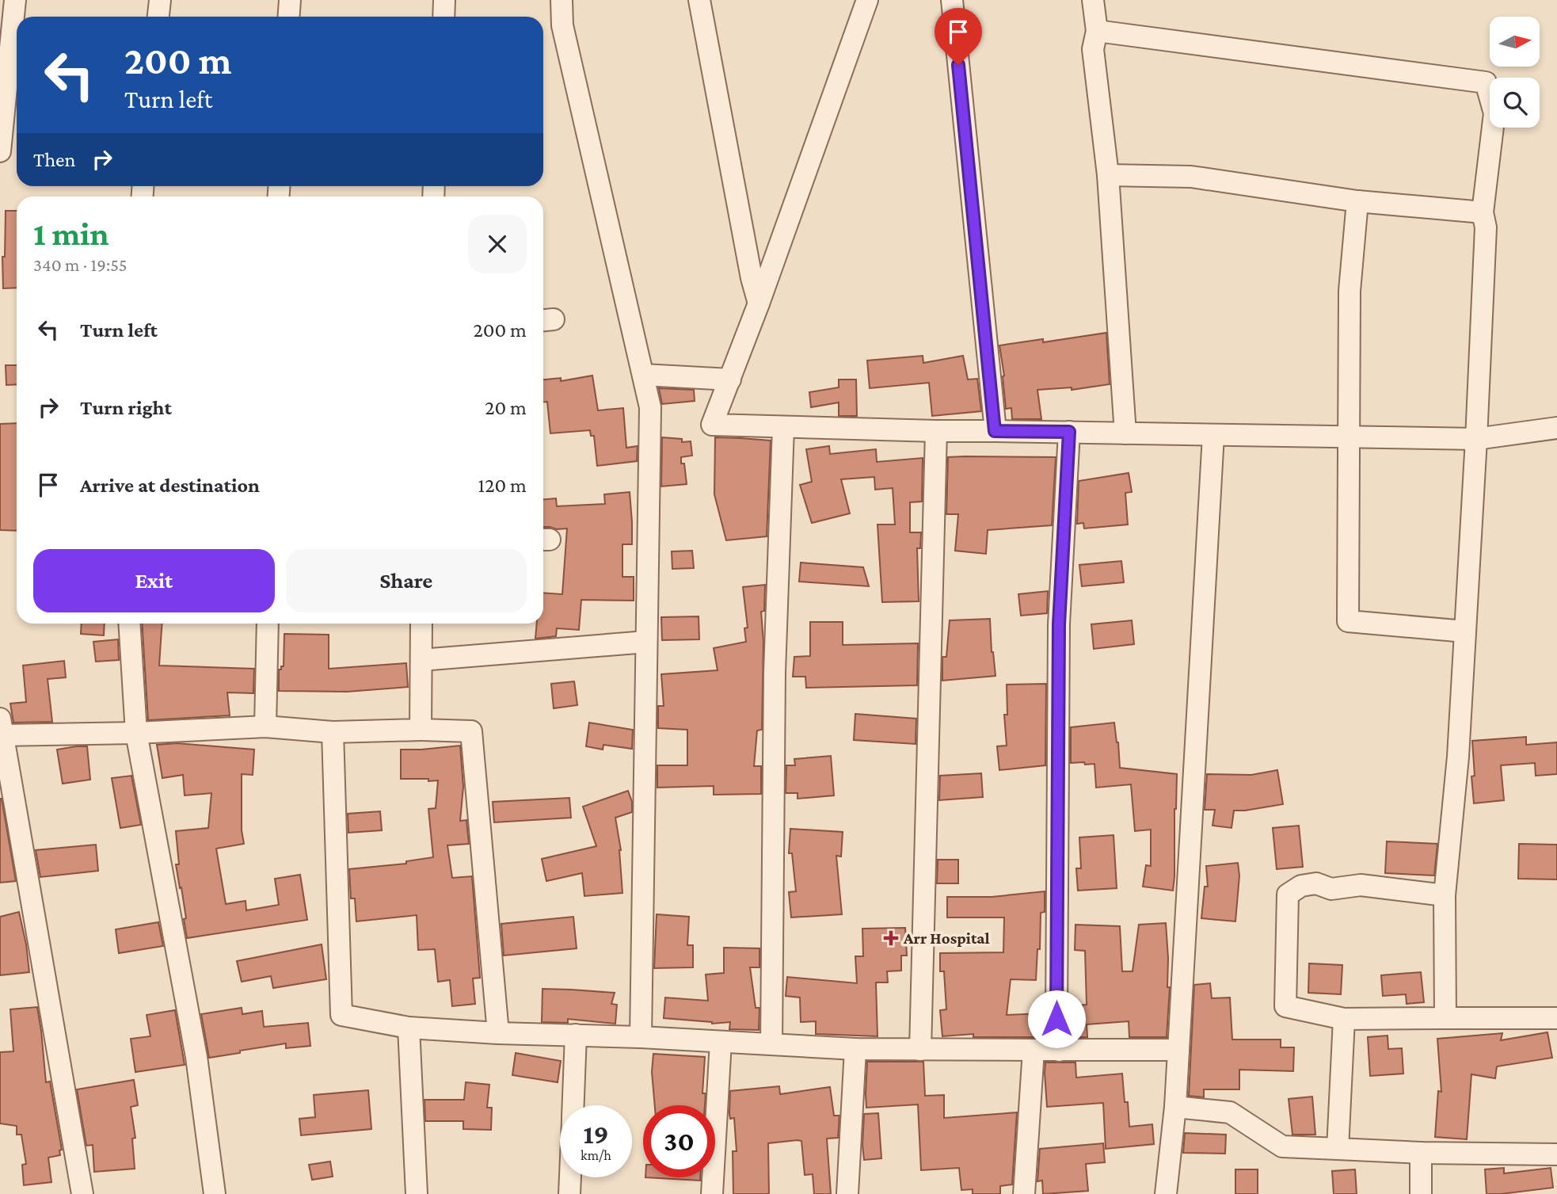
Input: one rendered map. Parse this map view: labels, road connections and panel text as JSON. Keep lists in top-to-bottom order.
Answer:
{
  "places": {
    "health": ["Arr Hospital"]
  },
  "north": "right",
  "page": {
    "turn": ["200 m", "Turn left"],
    "then": "Then",
    "heading": ["1 min", "340 m · 19:55"],
    "list": [
      {
        "name": "Turn left",
        "value": "200 m"
      },
      {
        "name": "Turn right",
        "value": "20 m"
      },
      {
        "name": "Arrive at destination",
        "value": "120 m"
      }
    ],
    "buttons": ["Exit", "Share"],
    "speed": "19 km/h",
    "limit": "30"
  }
}
